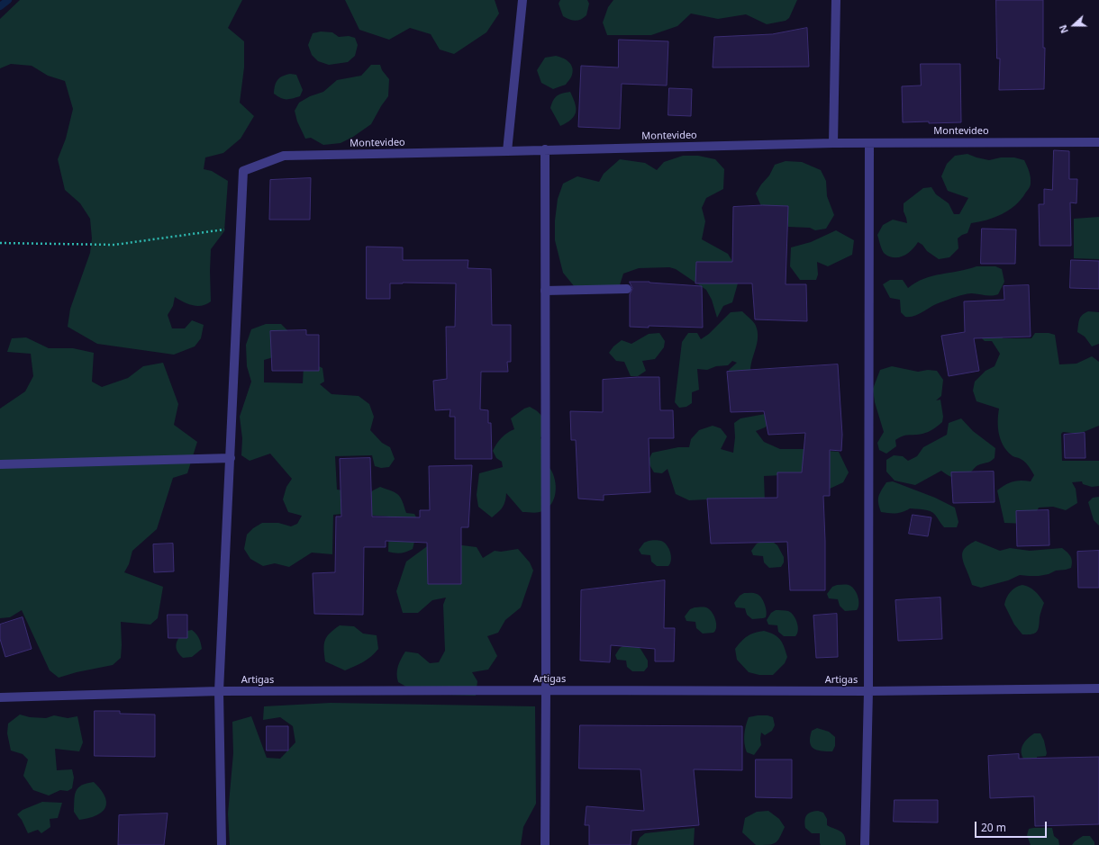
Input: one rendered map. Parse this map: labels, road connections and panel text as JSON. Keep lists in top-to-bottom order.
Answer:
{
  "streets": {
    "street": ["Montevideo", "Artigas"]
  },
  "scale_bar": "20 m",
  "north": "left"
}
